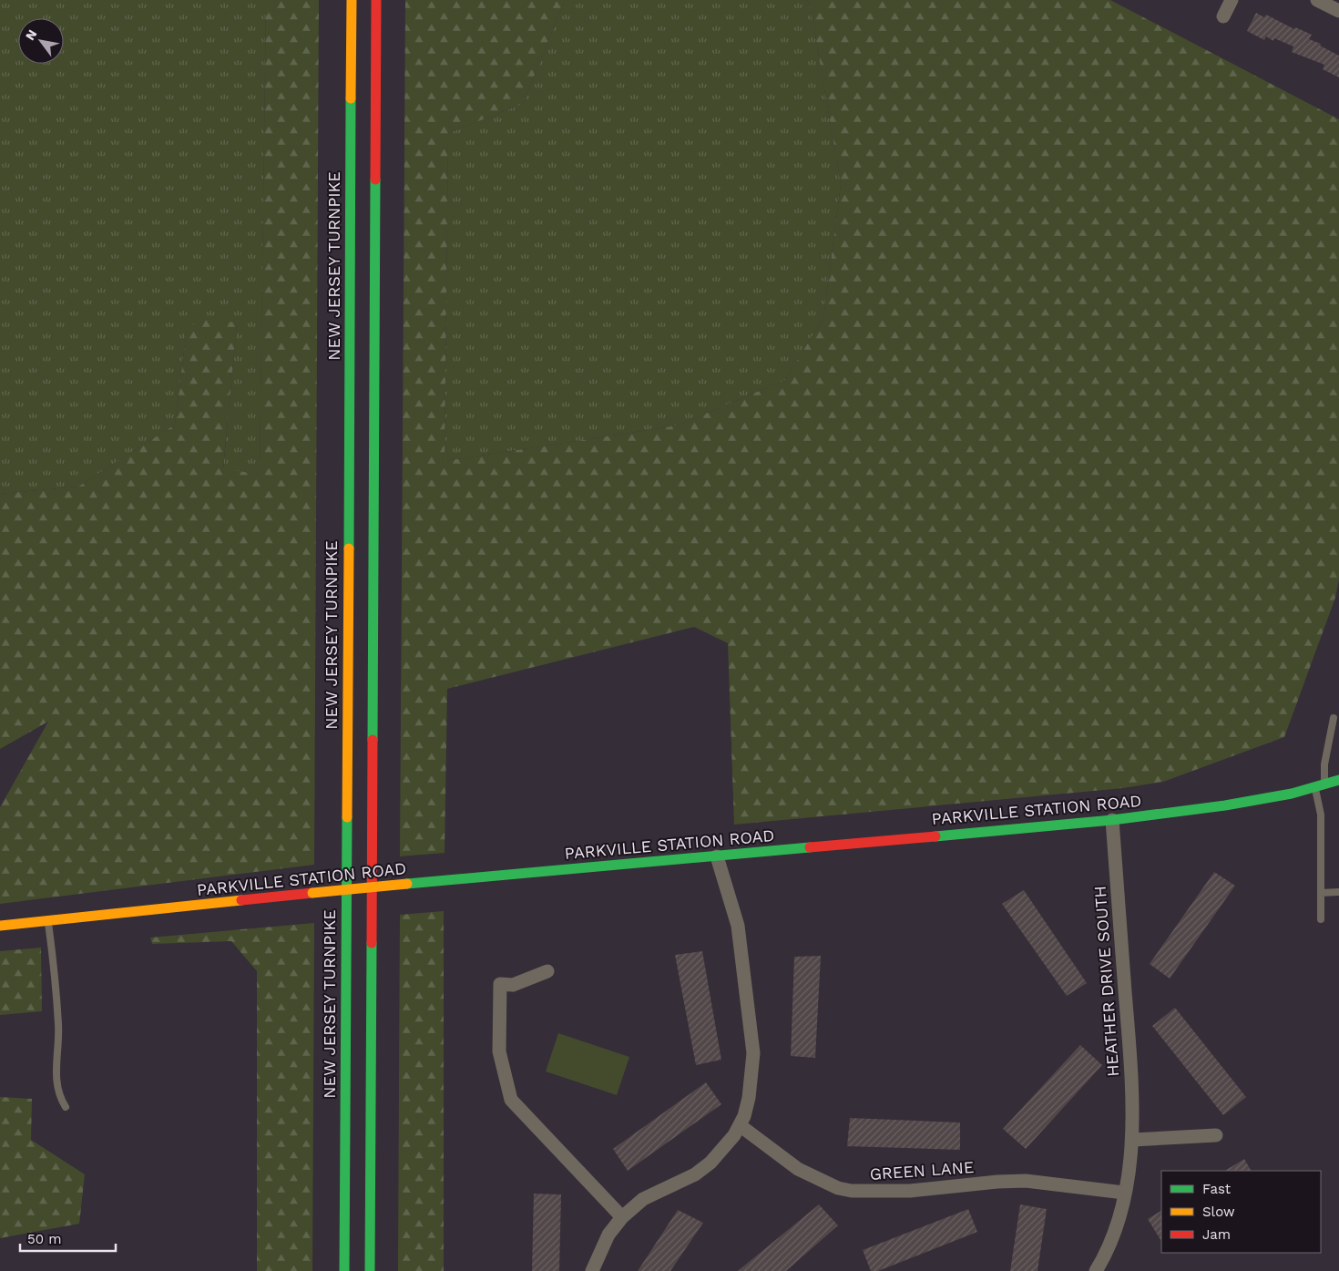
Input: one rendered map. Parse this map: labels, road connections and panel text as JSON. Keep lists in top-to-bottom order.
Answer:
{
  "streets": {
    "main road": ["NEW JERSEY TURNPIKE", "PARKVILLE STATION ROAD"],
    "street": ["HEATHER DRIVE SOUTH", "GREEN LANE"]
  },
  "crossings": [
    ["PARKVILLE STATION ROAD", "HEATHER DRIVE SOUTH"],
    ["HEATHER DRIVE SOUTH", "GREEN LANE"]
  ],
  "legend": ["Fast", "Slow", "Jam"],
  "scale_bar": "50 m",
  "north": "top left"
}
